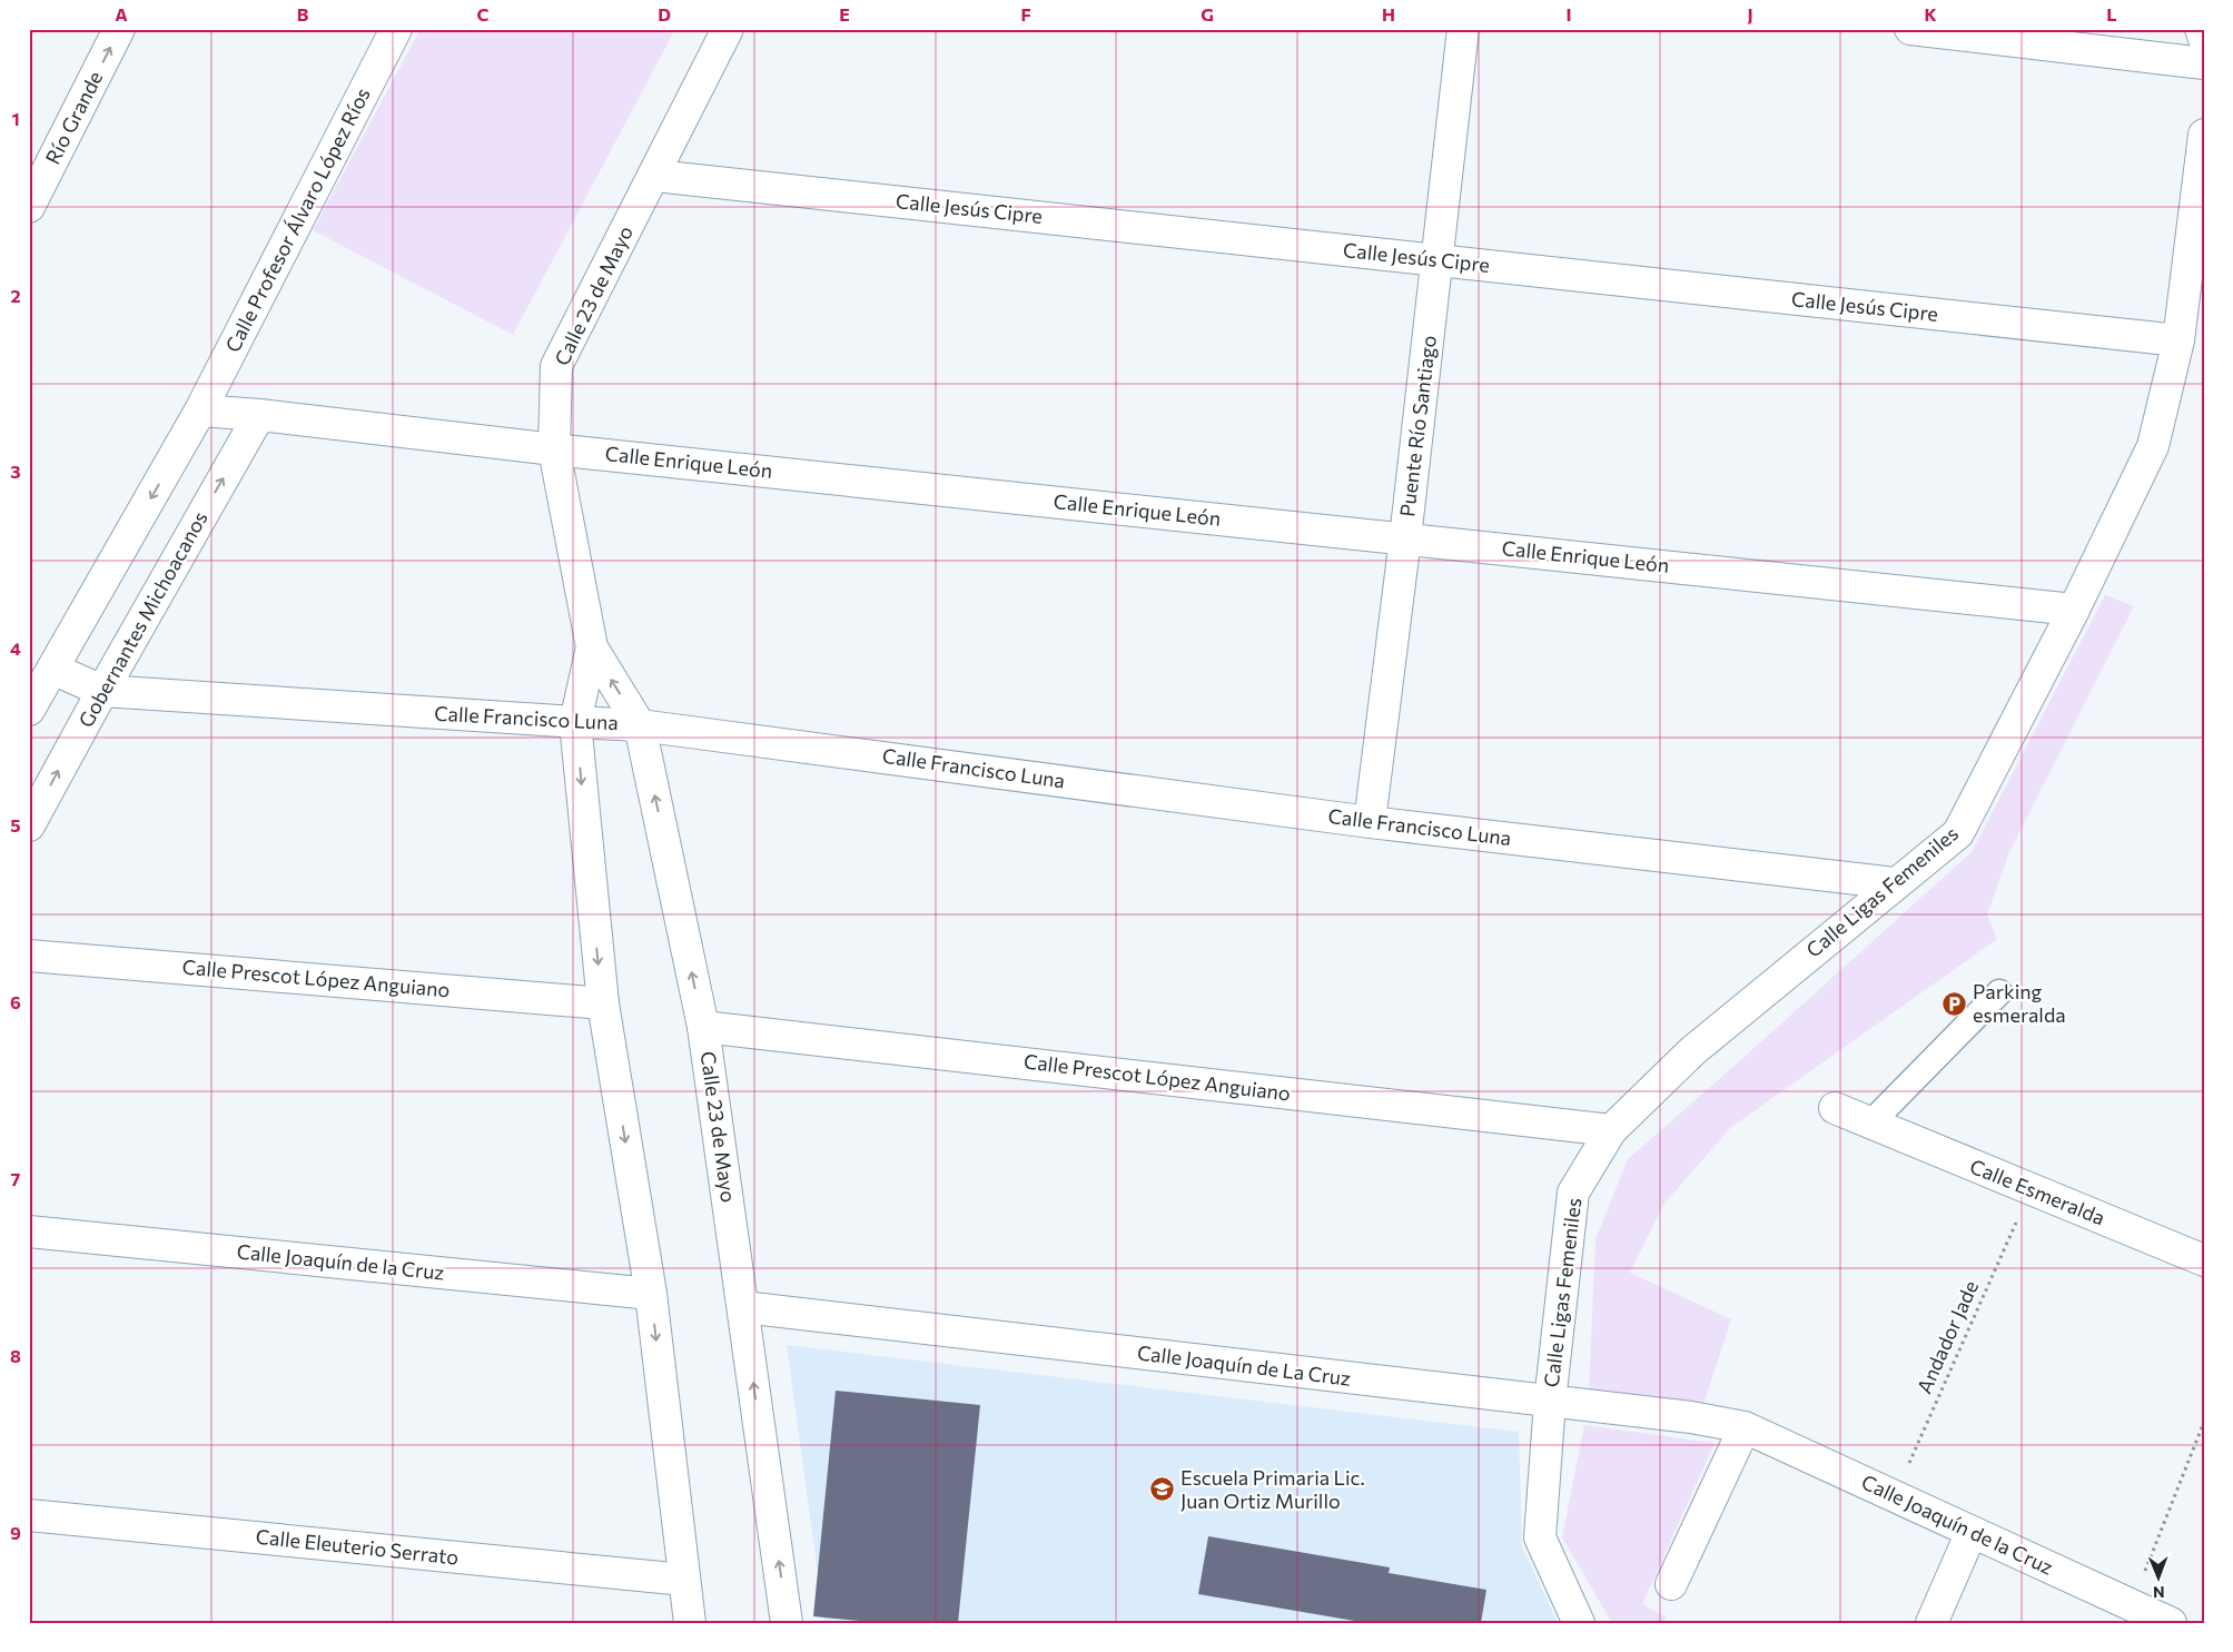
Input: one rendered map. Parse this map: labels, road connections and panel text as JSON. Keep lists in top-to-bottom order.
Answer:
{
  "streets": {
    "street": [
      "Río Grande",
      "Calle Jesús Cipre",
      "Calle Profesor Álvaro López Ríos",
      "Calle 23 de Mayo",
      "Puente Río Santiago",
      "Calle Enrique León",
      "Gobernantes Michoacanos",
      "Calle Francisco Luna",
      "Calle Ligas Femeniles",
      "Calle Prescot López Anguiano",
      "Calle Esmeralda",
      "Calle Joaquín de la Cruz",
      "Calle Joaquín de La Cruz",
      "Calle Eleuterio Serrato"
    ],
    "path": ["Andador Jade"]
  },
  "crossings": [
    ["Calle Jesús Cipre", "Calle 23 de Mayo"],
    ["Calle Jesús Cipre", "Puente Río Santiago"],
    ["Calle Jesús Cipre", "Calle Ligas Femeniles"],
    ["Calle Profesor Álvaro López Ríos", "Calle Enrique León"],
    ["Calle 23 de Mayo", "Calle Enrique León"],
    ["Calle 23 de Mayo", "Calle Francisco Luna"],
    ["Calle 23 de Mayo", "Calle Prescot López Anguiano"],
    ["Calle 23 de Mayo", "Calle Joaquín de la Cruz"],
    ["Calle 23 de Mayo", "Calle Joaquín de La Cruz"],
    ["Calle 23 de Mayo", "Calle Eleuterio Serrato"],
    ["Puente Río Santiago", "Calle Enrique León"],
    ["Puente Río Santiago", "Calle Francisco Luna"],
    ["Calle Enrique León", "Gobernantes Michoacanos"],
    ["Calle Enrique León", "Calle Ligas Femeniles"],
    ["Gobernantes Michoacanos", "Calle Francisco Luna"],
    ["Calle Francisco Luna", "Calle Ligas Femeniles"],
    ["Calle Ligas Femeniles", "Calle Prescot López Anguiano"],
    ["Calle Ligas Femeniles", "Calle Joaquín de La Cruz"],
    ["Calle Esmeralda", "Andador Jade"],
    ["Calle Joaquín de la Cruz", "Andador Jade"],
    ["Calle Joaquín de la Cruz", "Calle Joaquín de La Cruz"]
  ],
  "one_way": ["Río Grande"],
  "places": {
    "parking": ["Parking esmeralda"],
    "school or university": ["Escuela Primaria Lic. Juan Ortiz Murillo"]
  },
  "north": "bottom",
  "grid": {
    "columns": [
      "A",
      "B",
      "C",
      "D",
      "E",
      "F",
      "G",
      "H",
      "I",
      "J",
      "K",
      "L"
    ],
    "rows": [
      "1",
      "2",
      "3",
      "4",
      "5",
      "6",
      "7",
      "8",
      "9"
    ]
  }
}
